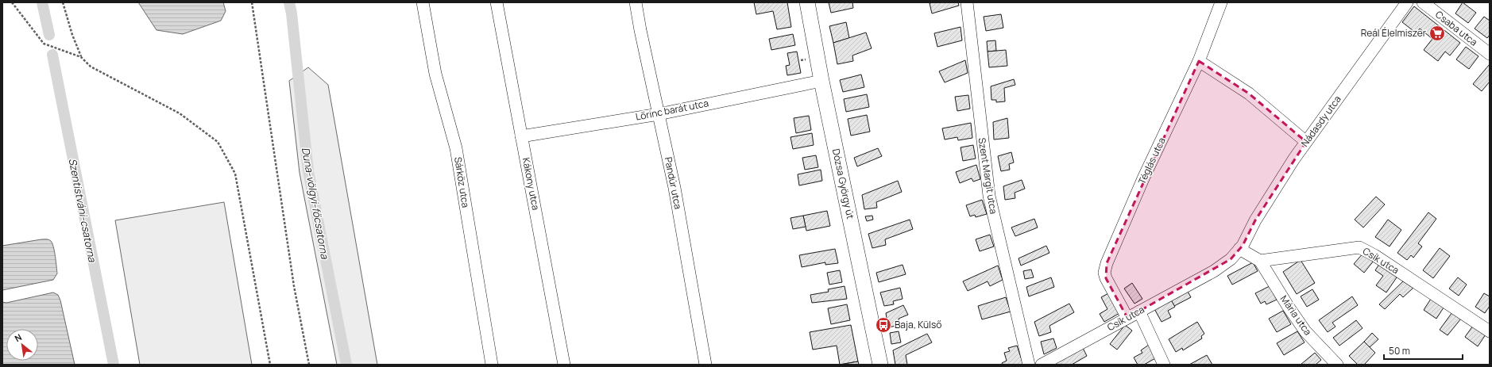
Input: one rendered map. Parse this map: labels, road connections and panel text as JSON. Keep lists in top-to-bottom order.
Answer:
{
  "streets": {
    "main road": ["Dózsa György út"],
    "street": [
      "Csaba utca",
      "Lőrinc barát utca",
      "Nádasdy utca",
      "Téglás utca",
      "Szent Margit utca",
      "Sárköz utca",
      "Pandúr utca",
      "Kákony utca",
      "Csík utca",
      "Mária utca"
    ]
  },
  "crossings": [
    ["Lőrinc barát utca", "Pandúr utca"],
    ["Lőrinc barát utca", "Kákony utca"],
    ["Lőrinc barát utca", "Dózsa György út"],
    ["Nádasdy utca", "Csík utca"],
    ["Téglás utca", "Csík utca"],
    ["Csík utca", "Mária utca"]
  ],
  "water": ["Duna-völgyi-főcsatorna", "Szentistváni-csatorna"],
  "places": {
    "supermarket": ["Reál Élelmiszer"],
    "bus stop": ["Baja, Külső"]
  },
  "scale_bar": "50 m",
  "north": "top left"
}
